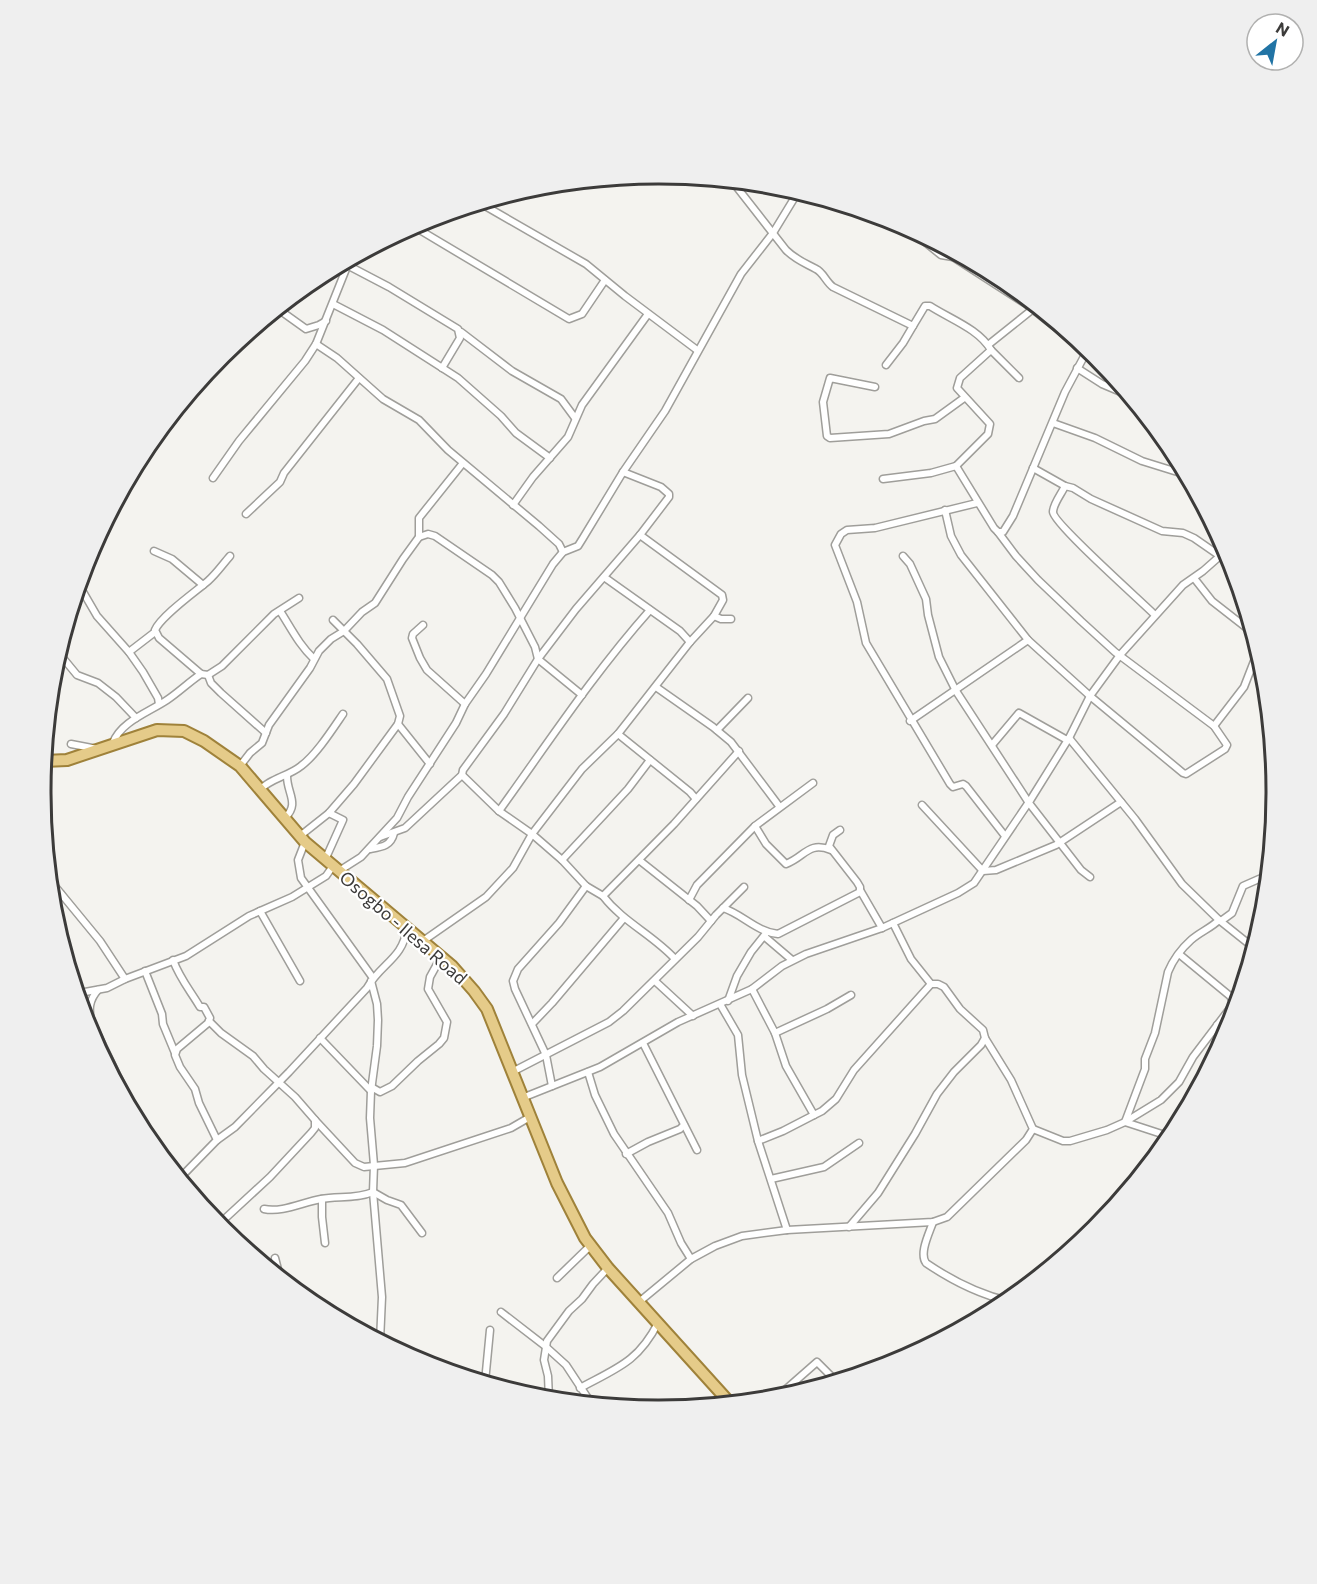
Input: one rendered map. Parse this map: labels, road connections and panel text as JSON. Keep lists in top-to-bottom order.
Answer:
{
  "streets": {
    "main road": ["Osogbo - Ilesa Road"]
  },
  "north": "top right"
}
